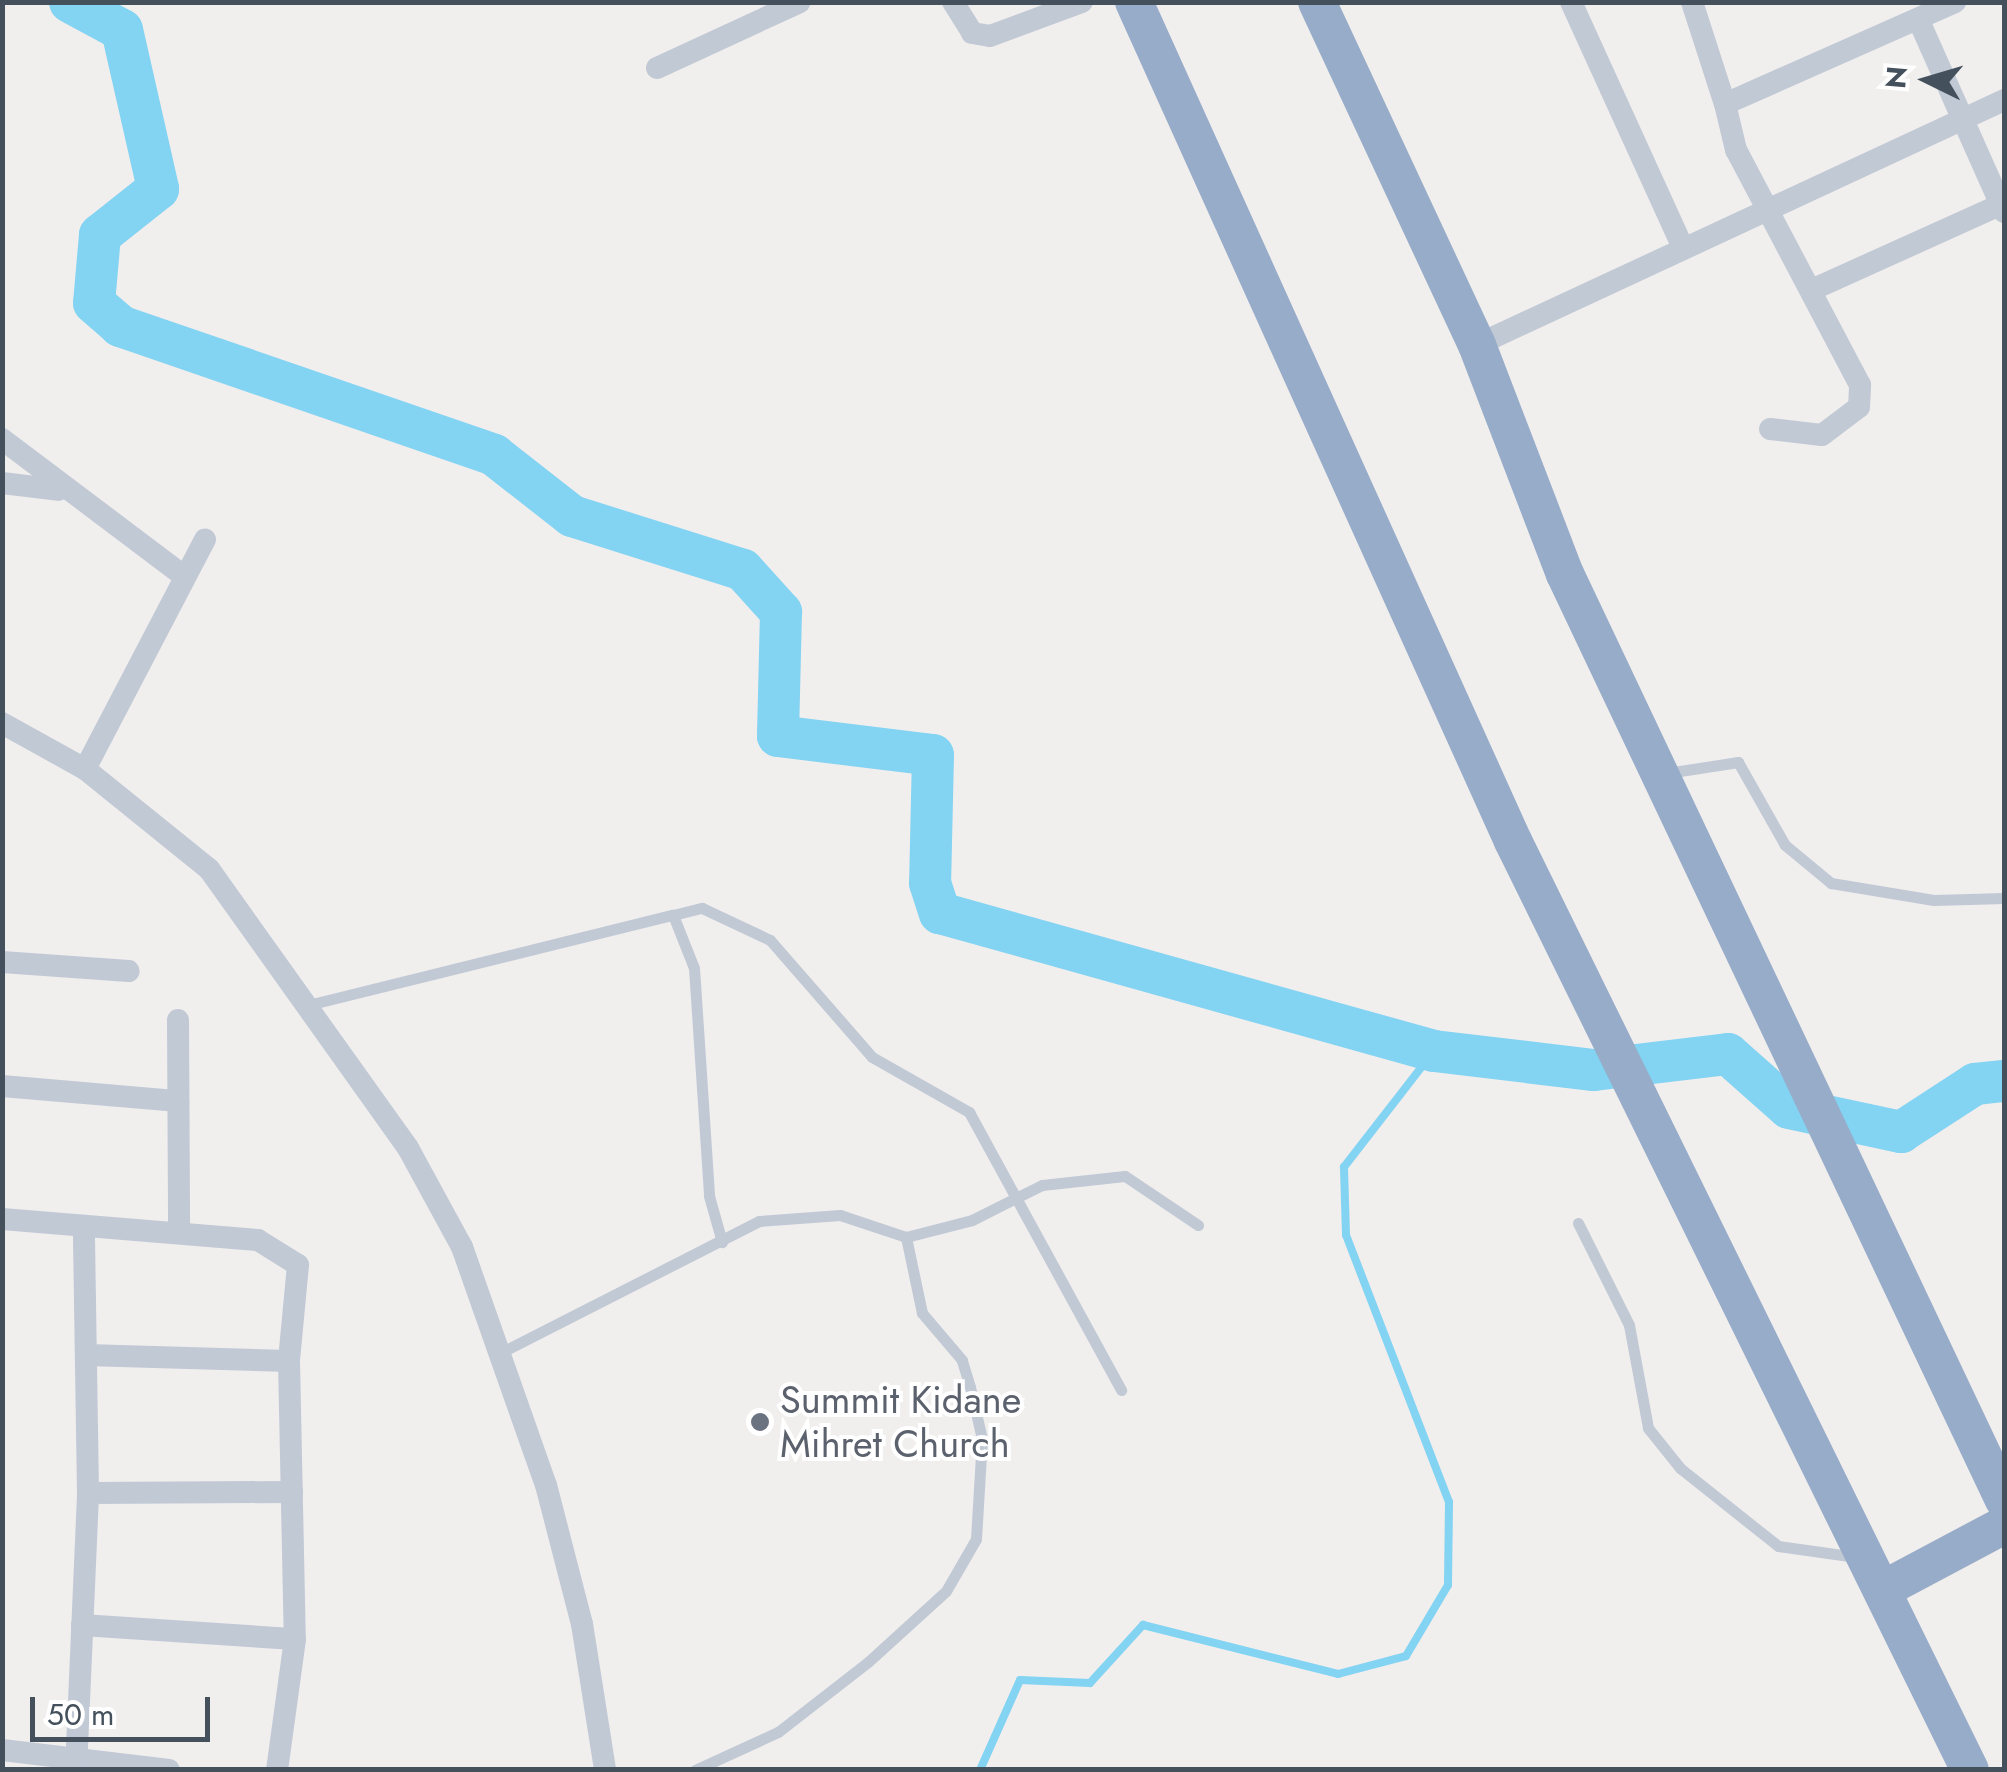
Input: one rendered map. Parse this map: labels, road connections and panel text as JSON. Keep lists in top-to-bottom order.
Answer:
{
  "places": ["Summit Kidane Mihret Church"],
  "scale_bar": "50 m",
  "north": "left"
}
